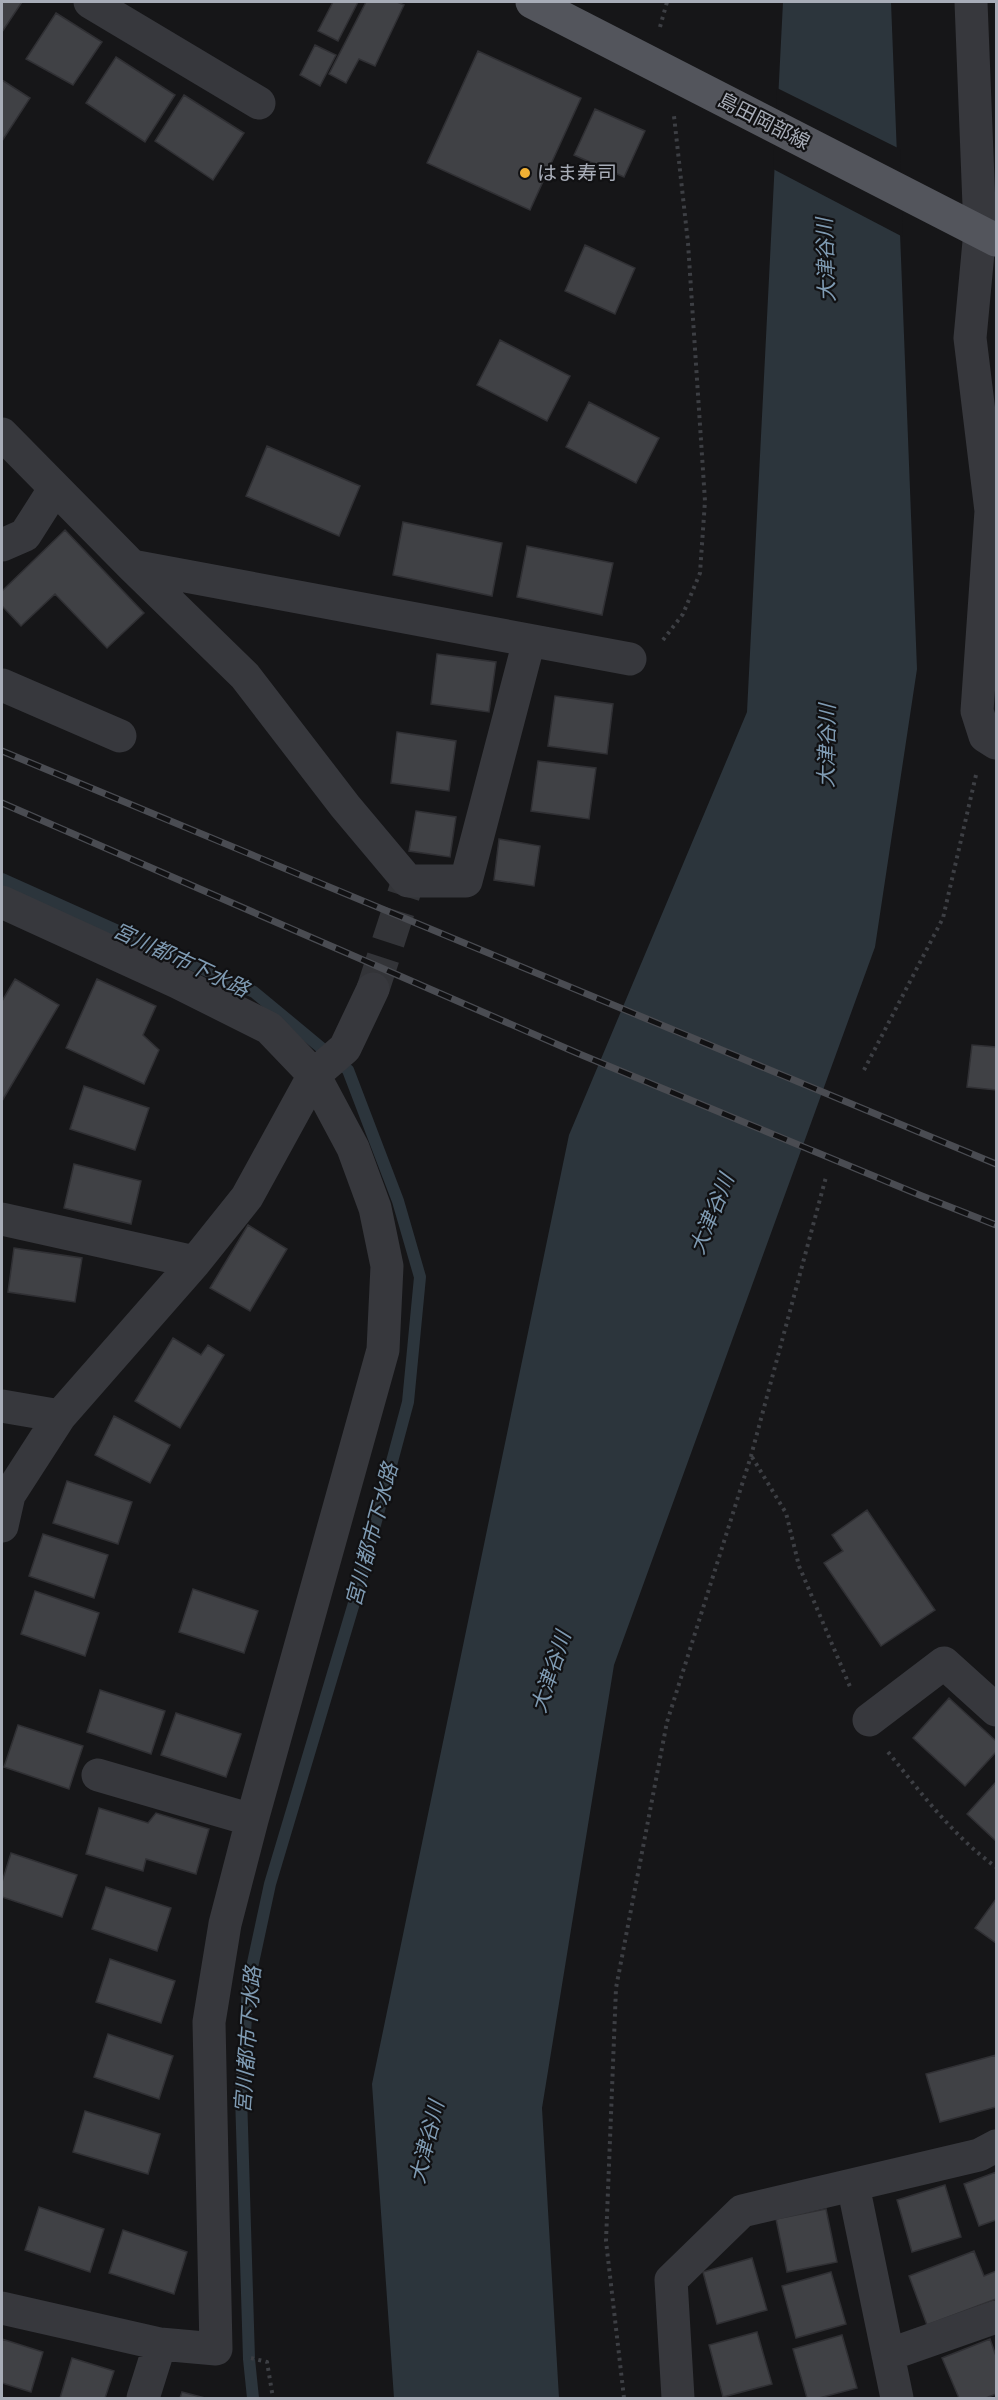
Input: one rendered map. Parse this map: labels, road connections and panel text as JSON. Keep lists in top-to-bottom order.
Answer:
{
  "streets": {
    "main road": ["島田岡部線"]
  },
  "water": ["大津谷川", "宮川都市下水路"],
  "places": ["はま寿司"]
}
